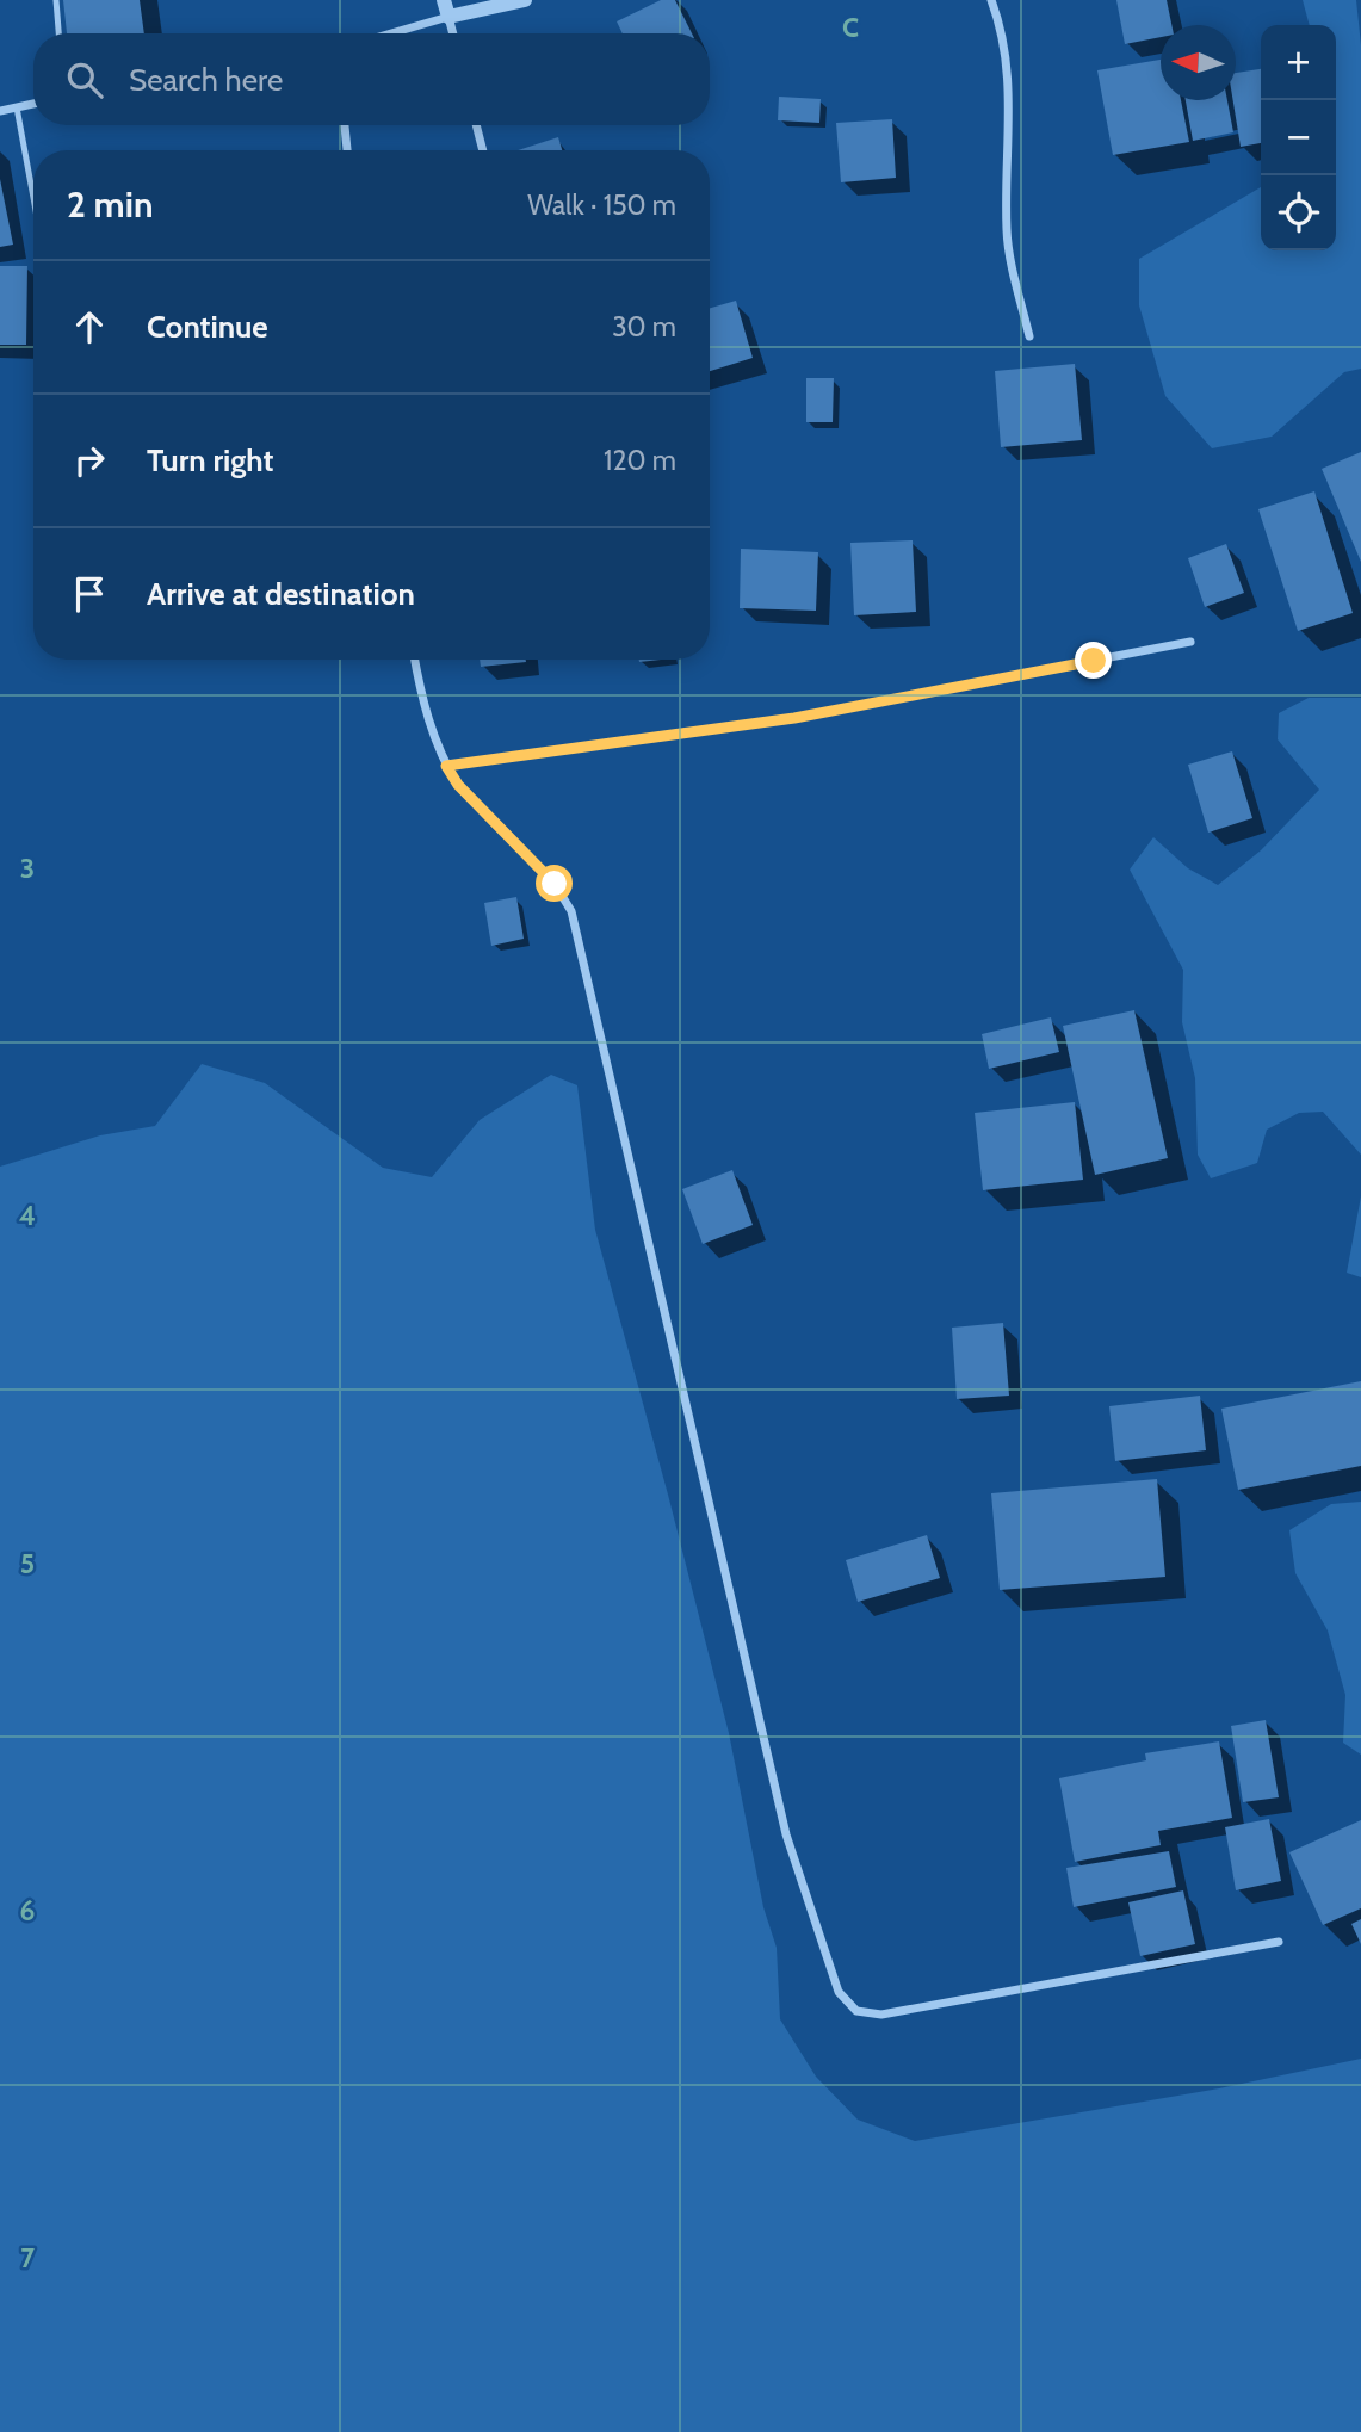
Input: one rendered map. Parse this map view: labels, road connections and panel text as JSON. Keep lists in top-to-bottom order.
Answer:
{
  "north": "left",
  "page": {
    "map_buttons": ["+", "−"],
    "search": "Search here",
    "heading": ["2 min", "Walk · 150 m"],
    "list": [
      ["Continue", "30 m"],
      ["Turn right", "120 m"],
      "Arrive at destination"
    ]
  },
  "grid": {
    "columns": ["C"],
    "rows": [
      "3",
      "4",
      "5",
      "6",
      "7"
    ]
  }
}
